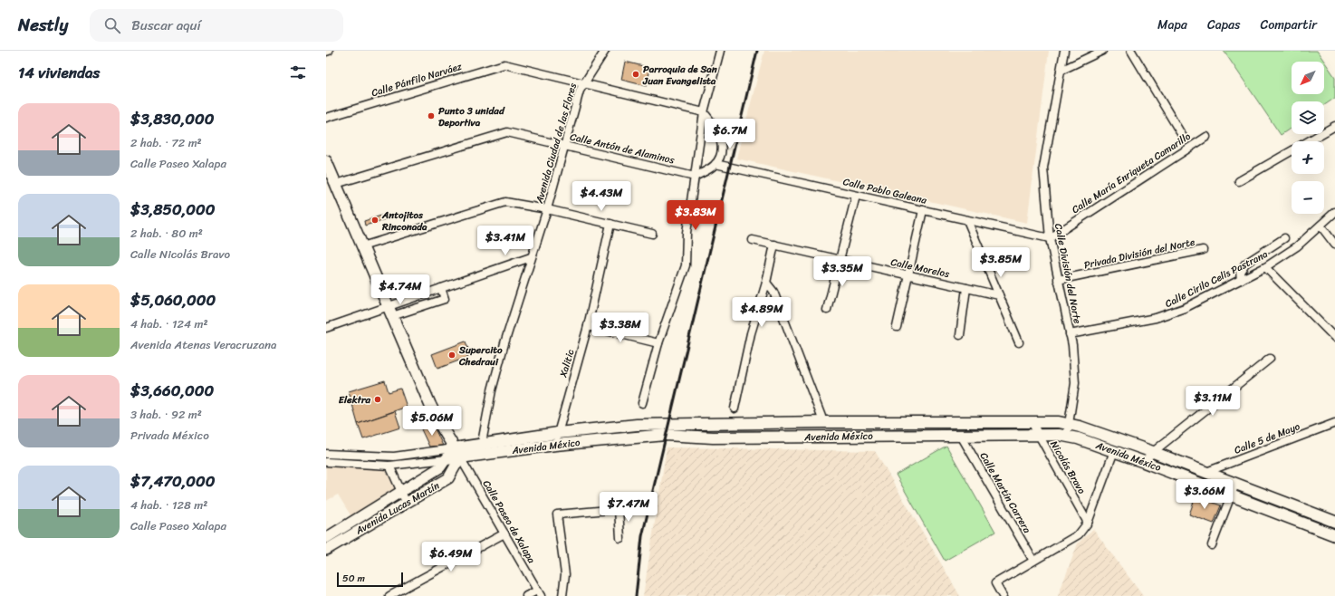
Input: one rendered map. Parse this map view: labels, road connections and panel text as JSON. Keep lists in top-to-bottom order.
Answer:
{
  "streets": {
    "main road": ["Avenida México"],
    "street": [
      "Calle Pánfilo Narváez",
      "Avenida Ciudad de las Flores",
      "Calle Antón de Alaminos",
      "Calle María Enriqueta Camarillo",
      "Calle Pablo Galeana",
      "Privada División del Norte",
      "Calle Morelos",
      "Calle División del Norte",
      "Calle Cirilo Celis Pastrana",
      "Xalitic",
      "Calle 5 de Mayo",
      "Nicolás Bravo",
      "Calle Martín Carrera",
      "Avenida Lucas Martín",
      "Calle Paseo de Xalapa"
    ]
  },
  "crossings": [
    ["Calle Pánfilo Narváez", "Avenida Ciudad de las Flores"],
    ["Avenida Ciudad de las Flores", "Calle Antón de Alaminos"],
    ["Avenida Ciudad de las Flores", "Avenida México"],
    ["Calle María Enriqueta Camarillo", "Calle Pablo Galeana"],
    ["Calle María Enriqueta Camarillo", "Calle División del Norte"],
    ["Calle Pablo Galeana", "Calle División del Norte"],
    ["Privada División del Norte", "Calle División del Norte"],
    ["Calle División del Norte", "Calle Cirilo Celis Pastrana"],
    ["Calle División del Norte", "Avenida México"],
    ["Xalitic", "Avenida México"],
    ["Avenida México", "Calle 5 de Mayo"],
    ["Avenida México", "Nicolás Bravo"],
    ["Avenida México", "Calle Martín Carrera"],
    ["Avenida México", "Avenida Lucas Martín"],
    ["Avenida México", "Calle Paseo de Xalapa"],
    ["Avenida Lucas Martín", "Calle Paseo de Xalapa"]
  ],
  "places": [
    "Parroquia de San Juan Evangelista",
    "Punto 3 unidad Deportiva",
    "Antojitos Rinconada",
    "Supercito Chedraui",
    "Elektra"
  ],
  "scale_bar": "50 m",
  "north": "bottom left",
  "page": {
    "header": "Nestly",
    "search": "Buscar aquí",
    "nav": ["Mapa", "Capas", "Compartir"],
    "heading": "14 viviendas",
    "map_buttons": ["+", "−"],
    "list": [
      {
        "name": "$3,830,000",
        "note": "2 hab. · 72 m² · Calle Paseo Xalapa"
      },
      {
        "name": "$3,850,000",
        "note": "2 hab. · 80 m² · Calle Nicolás Bravo"
      },
      {
        "name": "$5,060,000",
        "note": "4 hab. · 124 m² · Avenida Atenas Veracruzana"
      },
      {
        "name": "$3,660,000",
        "note": "3 hab. · 92 m² · Privada México"
      },
      {
        "name": "$7,470,000",
        "note": "4 hab. · 128 m² · Calle Paseo Xalapa"
      }
    ],
    "price": [
      "$6.7M",
      "$4.43M",
      "$3.83M",
      "$3.41M",
      "$3.85M",
      "$3.35M",
      "$4.74M",
      "$4.89M",
      "$3.38M",
      "$3.11M",
      "$5.06M",
      "$3.66M",
      "$7.47M",
      "$6.49M"
    ],
    "scale": "50 m"
  }
}
